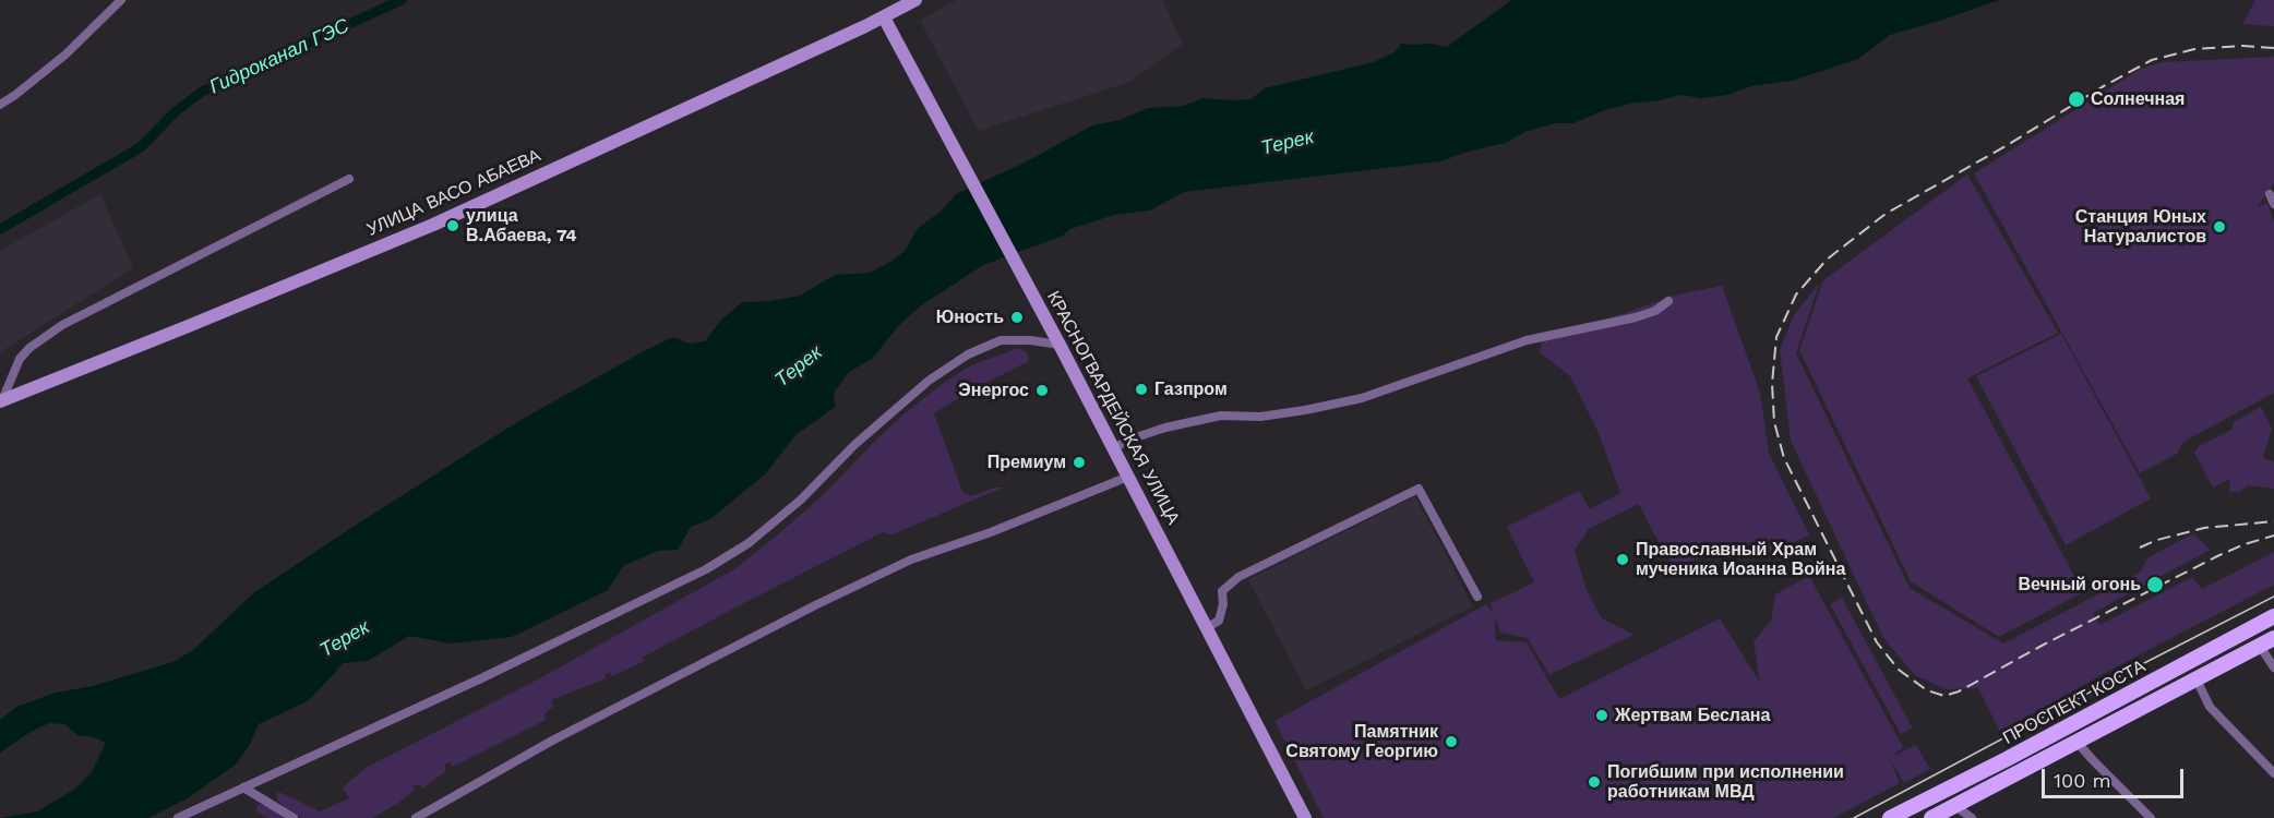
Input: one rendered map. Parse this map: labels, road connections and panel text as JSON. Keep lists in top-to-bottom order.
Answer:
{
  "streets": {
    "main road": ["УЛИЦА ВАСО АБАЕВА", "КРАСНОГВАРДЕЙСКАЯ УЛИЦА", "ПРОСПЕКТ КОСТА"]
  },
  "crossings": [
    ["УЛИЦА ВАСО АБАЕВА", "КРАСНОГВАРДЕЙСКАЯ УЛИЦА"]
  ],
  "water": ["Гидроканал ГЭС", "Терек"],
  "places": [
    "Солнечная",
    "улица В.Абаева, 74",
    "Станция Юных Натуралистов",
    "Юность",
    "Газпром",
    "Энергос",
    "Премиум",
    "Православный Храм мученика Иоанна Война",
    "Вечный огонь",
    "Жертвам Беслана",
    "Памятник Святому Георгию",
    "Погибшим при исполнении работникам МВД"
  ],
  "scale_bar": "100 m"
}
